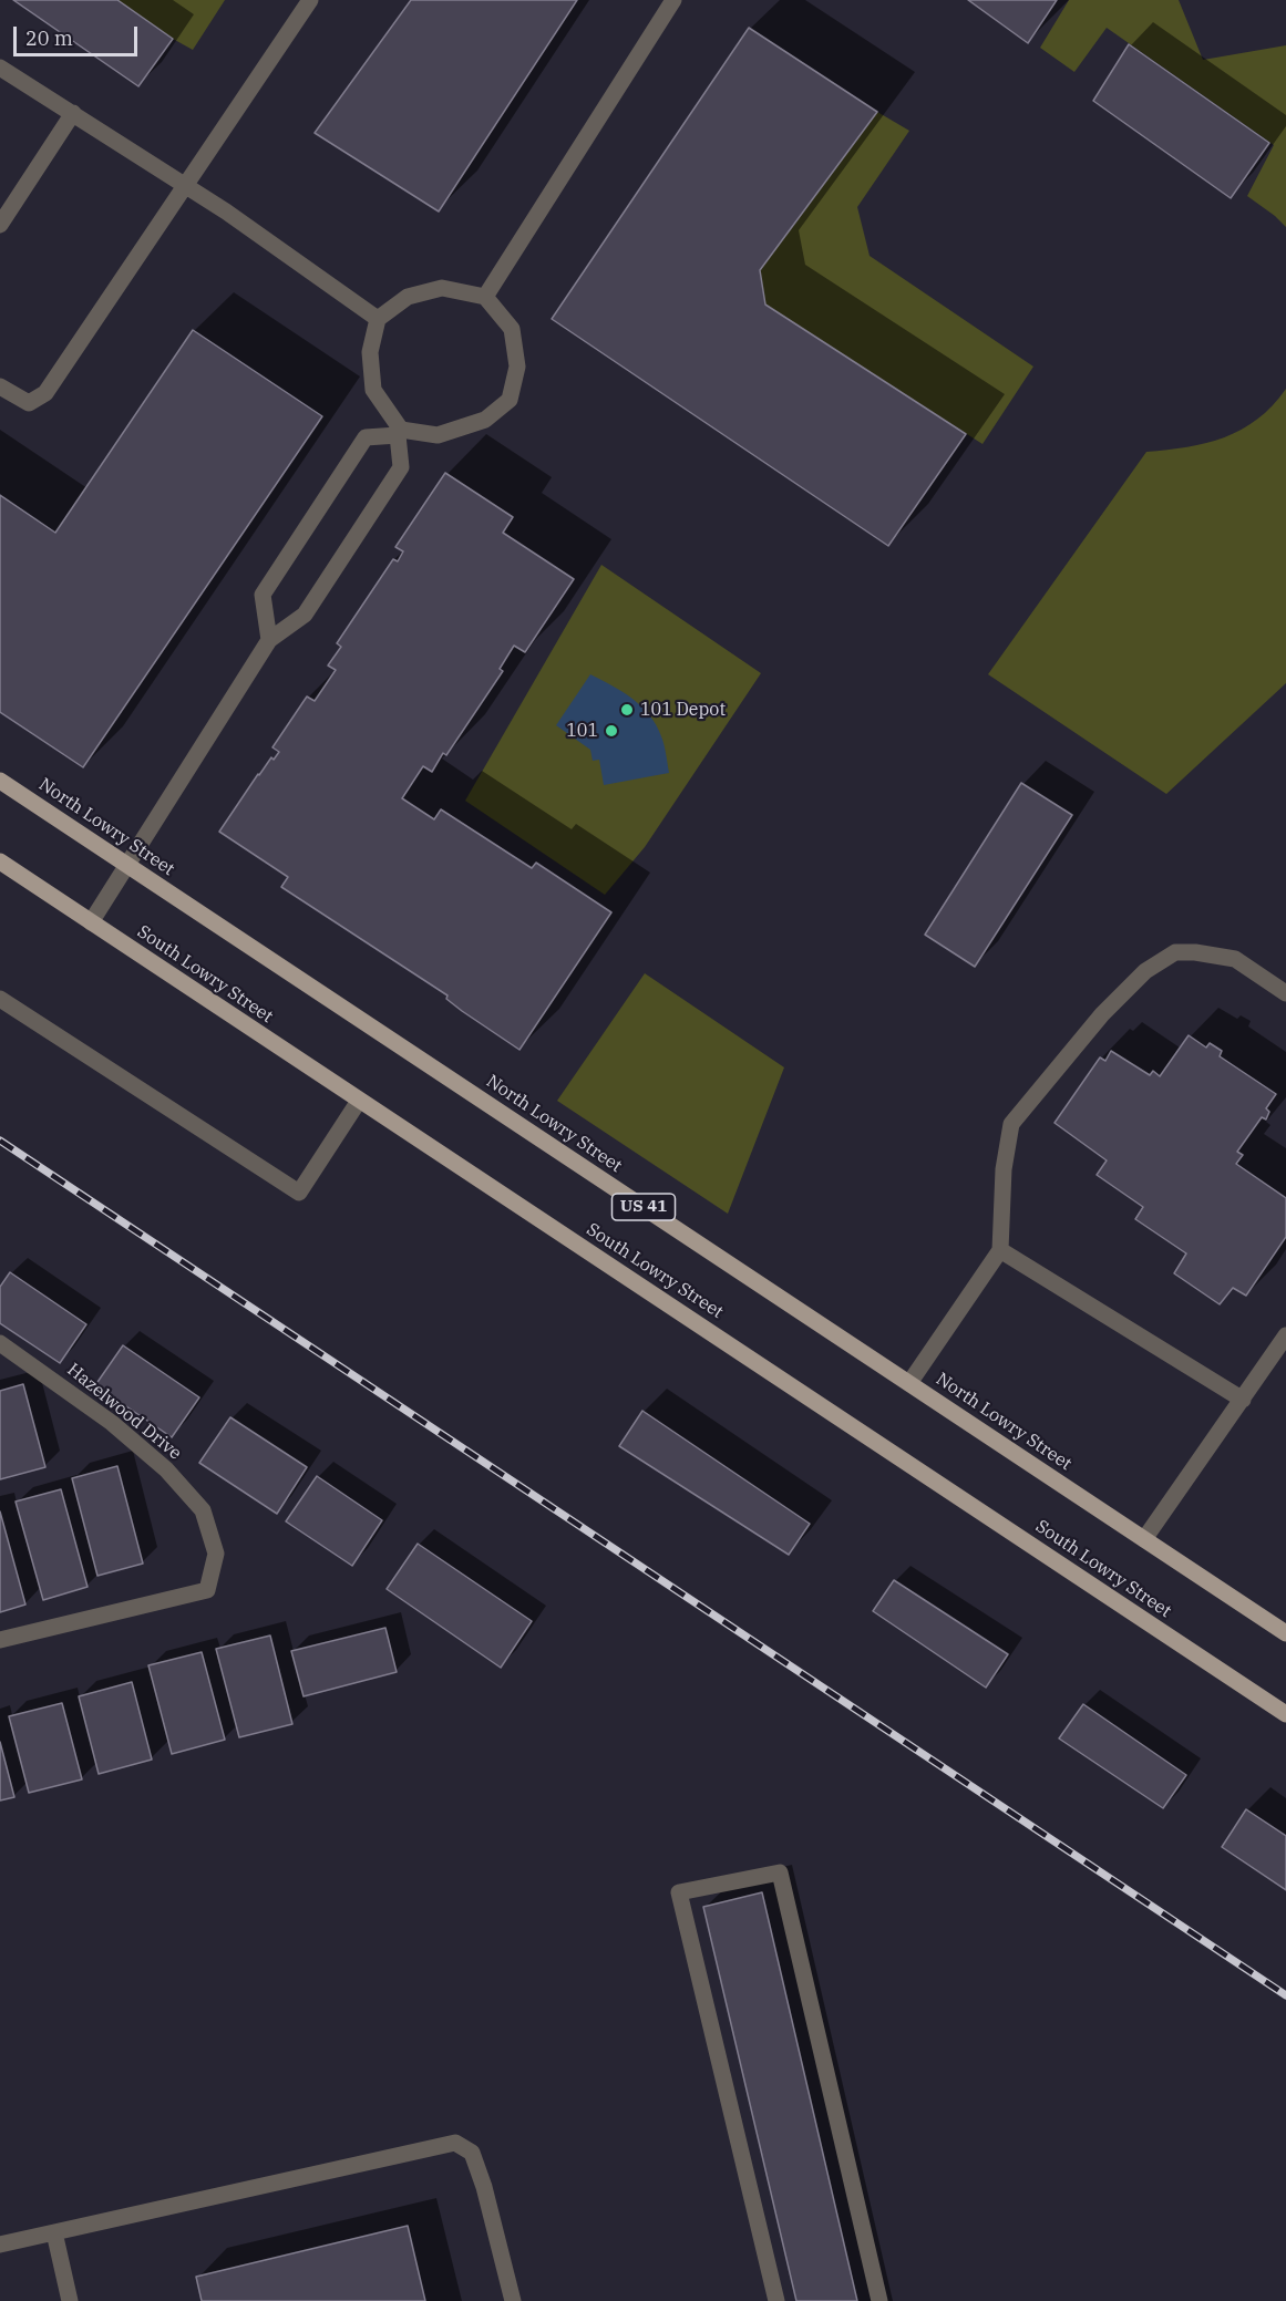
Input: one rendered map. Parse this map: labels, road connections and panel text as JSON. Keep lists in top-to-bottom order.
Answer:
{
  "streets": {
    "main road": ["North Lowry Street", "South Lowry Street", "US 41"],
    "street": ["Hazelwood Drive"]
  },
  "places": ["101 Depot", "101"],
  "scale_bar": "20 m"
}
